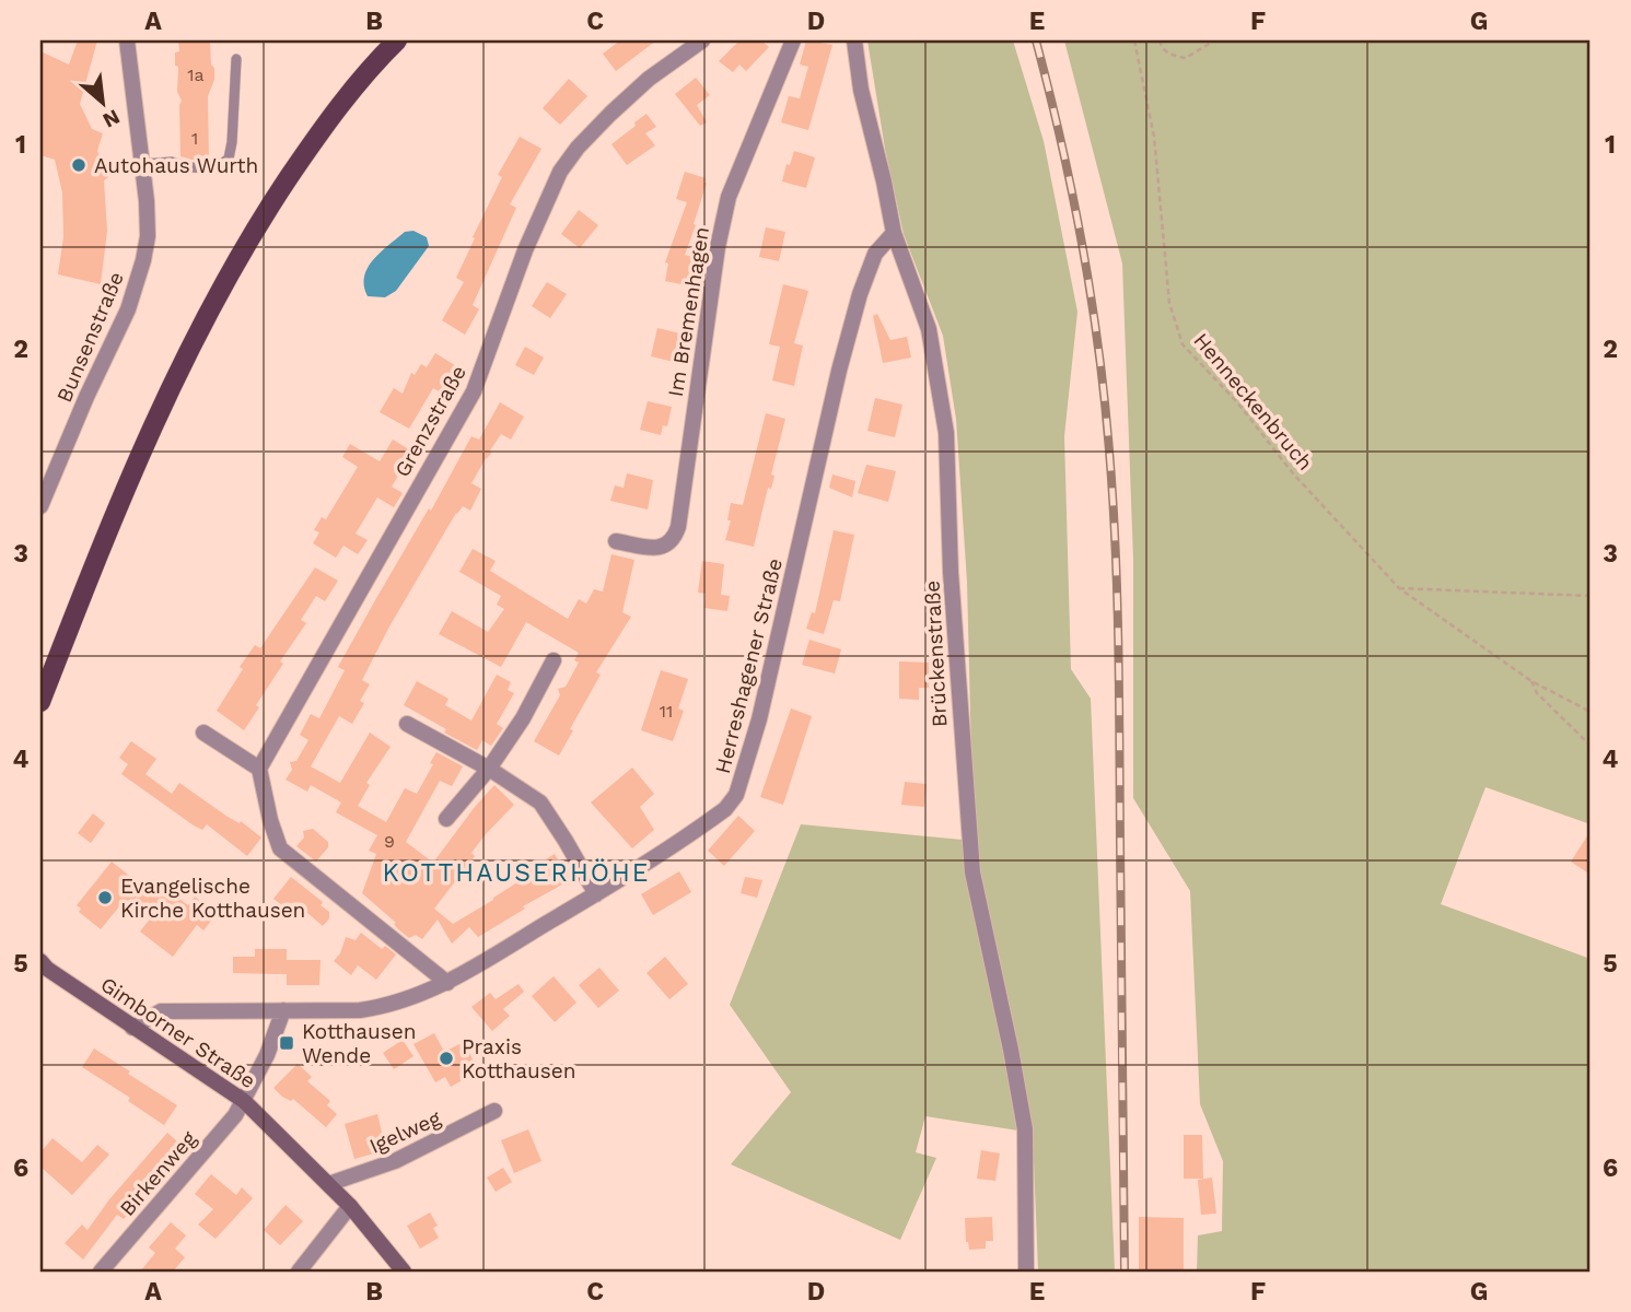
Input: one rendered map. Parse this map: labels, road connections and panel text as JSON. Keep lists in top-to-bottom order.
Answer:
{
  "streets": {
    "street": [
      "Im Bremenhagen",
      "Bunsenstraße",
      "Grenzstraße",
      "Brückenstraße",
      "Herreshagener Straße",
      "Gimborner Straße",
      "Igelweg",
      "Birkenweg"
    ],
    "path": ["Henneckenbruch"]
  },
  "crossings": [
    ["Brückenstraße", "Herreshagener Straße"],
    ["Herreshagener Straße", "Gimborner Straße"],
    ["Gimborner Straße", "Igelweg"],
    ["Gimborner Straße", "Birkenweg"]
  ],
  "districts": ["KOTTHAUSERHÖHE"],
  "places": {
    "other": ["Autohaus Wurth", "Evangelische Kirche Kotthausen", "Praxis Kotthausen"],
    "transit": ["Kotthausen Wende"]
  },
  "house_numbers": [
    "1a",
    "1",
    "11",
    "9"
  ],
  "north": "bottom right",
  "grid": {
    "columns": [
      "A",
      "B",
      "C",
      "D",
      "E",
      "F",
      "G"
    ],
    "rows": [
      "1",
      "2",
      "3",
      "4",
      "5",
      "6"
    ]
  }
}
